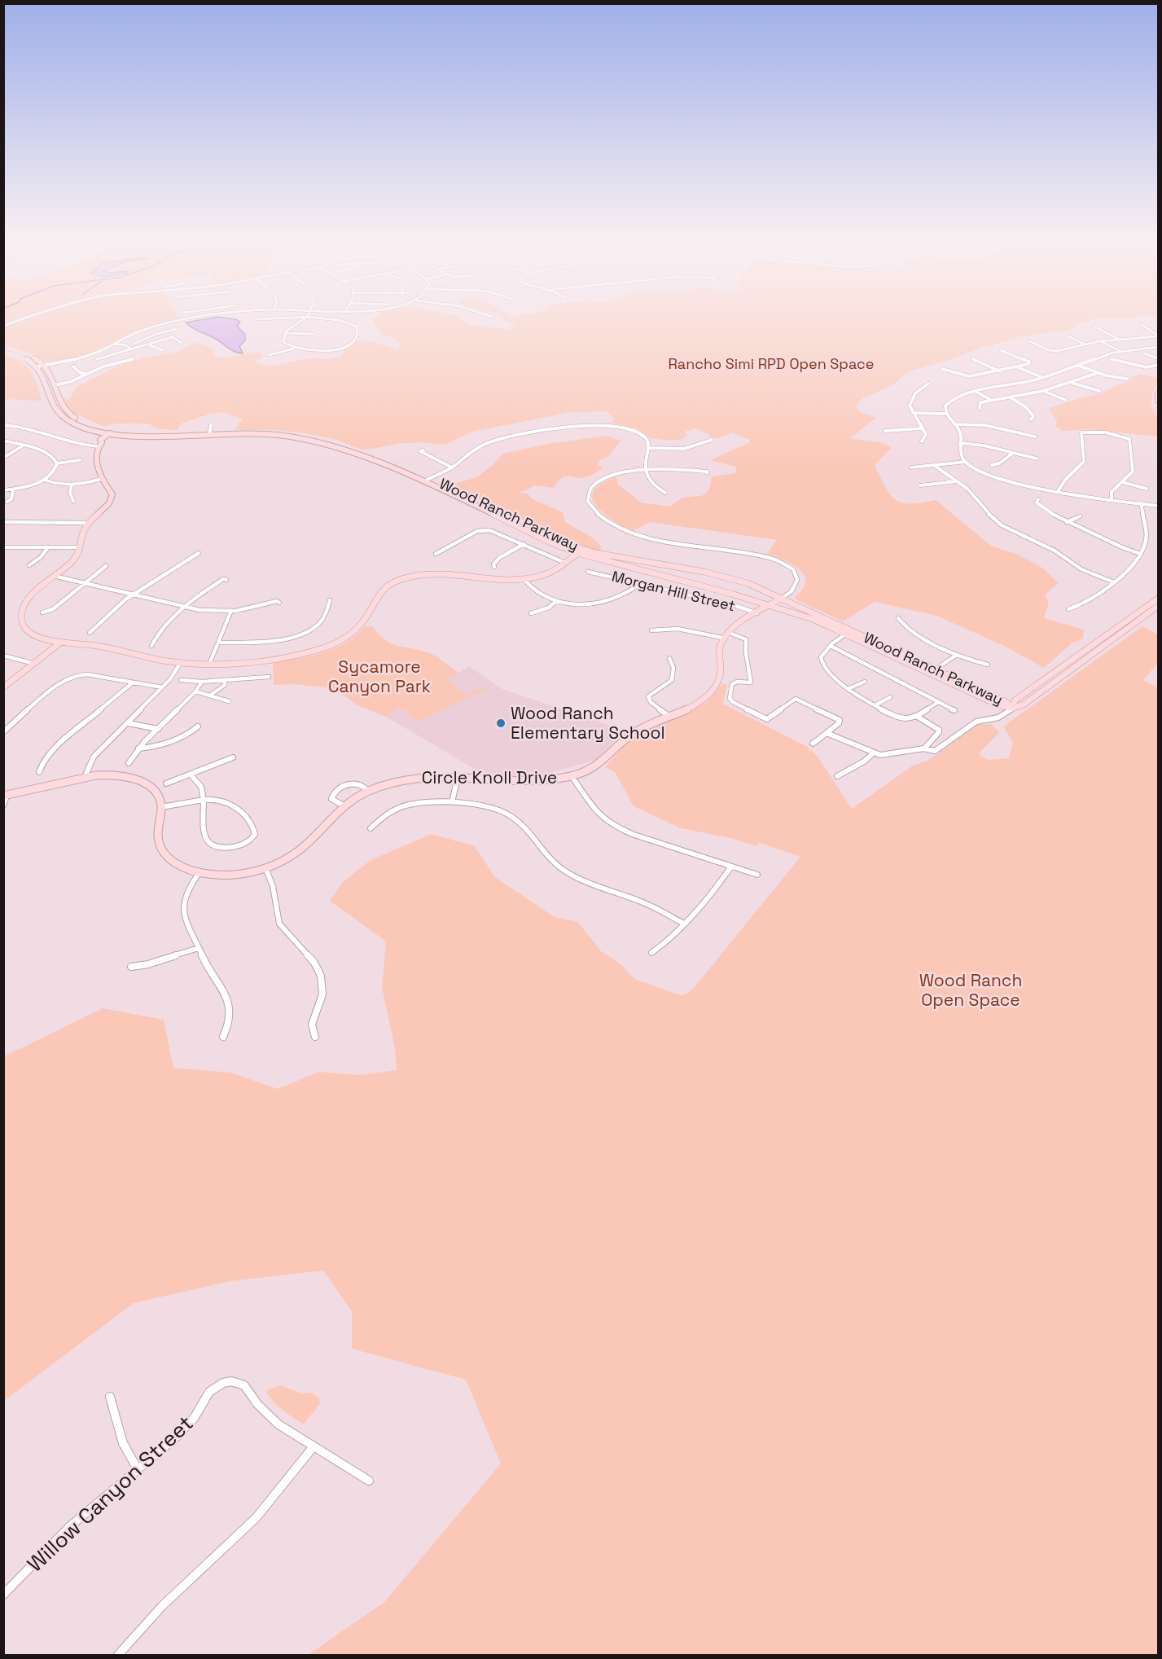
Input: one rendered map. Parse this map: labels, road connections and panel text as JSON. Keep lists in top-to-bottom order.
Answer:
{
  "streets": {
    "main road": ["Wood Ranch Parkway", "Circle Knoll Drive"],
    "street": ["Morgan Hill Street", "Willow Canyon Street"]
  },
  "parks": ["Rancho Simi RPD Open Space", "Sycamore Canyon Park", "Wood Ranch Open Space"],
  "places": ["Wood Ranch Elementary School"]
}
